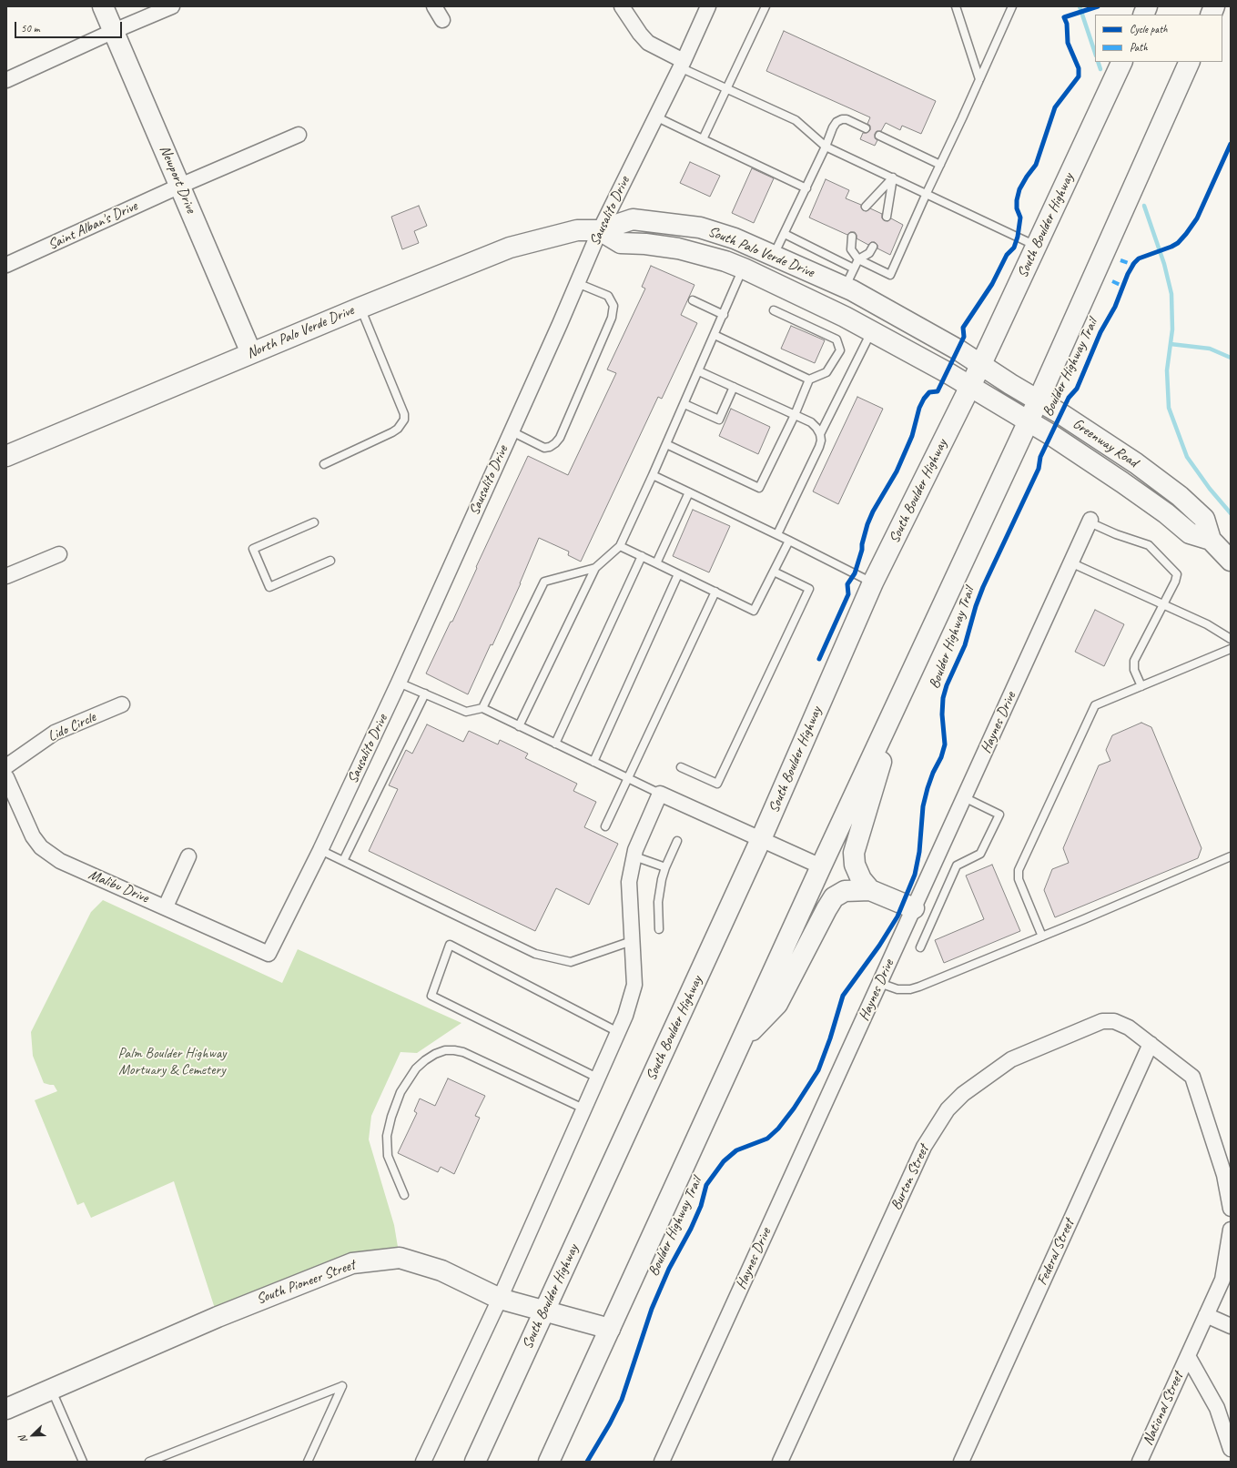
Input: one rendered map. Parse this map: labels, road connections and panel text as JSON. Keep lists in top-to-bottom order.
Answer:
{
  "streets": {
    "main road": [
      "Newport Drive",
      "South Boulder Highway",
      "South Palo Verde Drive",
      "North Palo Verde Drive",
      "Greenway Road",
      "South Pioneer Street"
    ],
    "street": [
      "Sausalito Drive",
      "Saint Alban's Drive",
      "Haynes Drive",
      "Lido Circle",
      "Malibu Drive",
      "Burton Street",
      "Federal Street",
      "National Street"
    ],
    "cycle path": ["Boulder Highway Trail"]
  },
  "crossings": [
    ["Newport Drive", "Saint Alban's Drive"],
    ["Newport Drive", "North Palo Verde Drive"],
    ["Sausalito Drive", "South Palo Verde Drive"],
    ["Sausalito Drive", "North Palo Verde Drive"],
    ["Sausalito Drive", "Malibu Drive"],
    ["South Boulder Highway", "South Palo Verde Drive"],
    ["South Boulder Highway", "Greenway Road"],
    ["South Boulder Highway", "South Pioneer Street"],
    ["South Palo Verde Drive", "North Palo Verde Drive"],
    ["South Palo Verde Drive", "Greenway Road"],
    ["Burton Street", "Federal Street"]
  ],
  "parks": ["Palm Boulder Highway Mortuary & Cemetery"],
  "legend": ["Cycle path", "Path"],
  "scale_bar": "50 m",
  "north": "bottom left"
}
